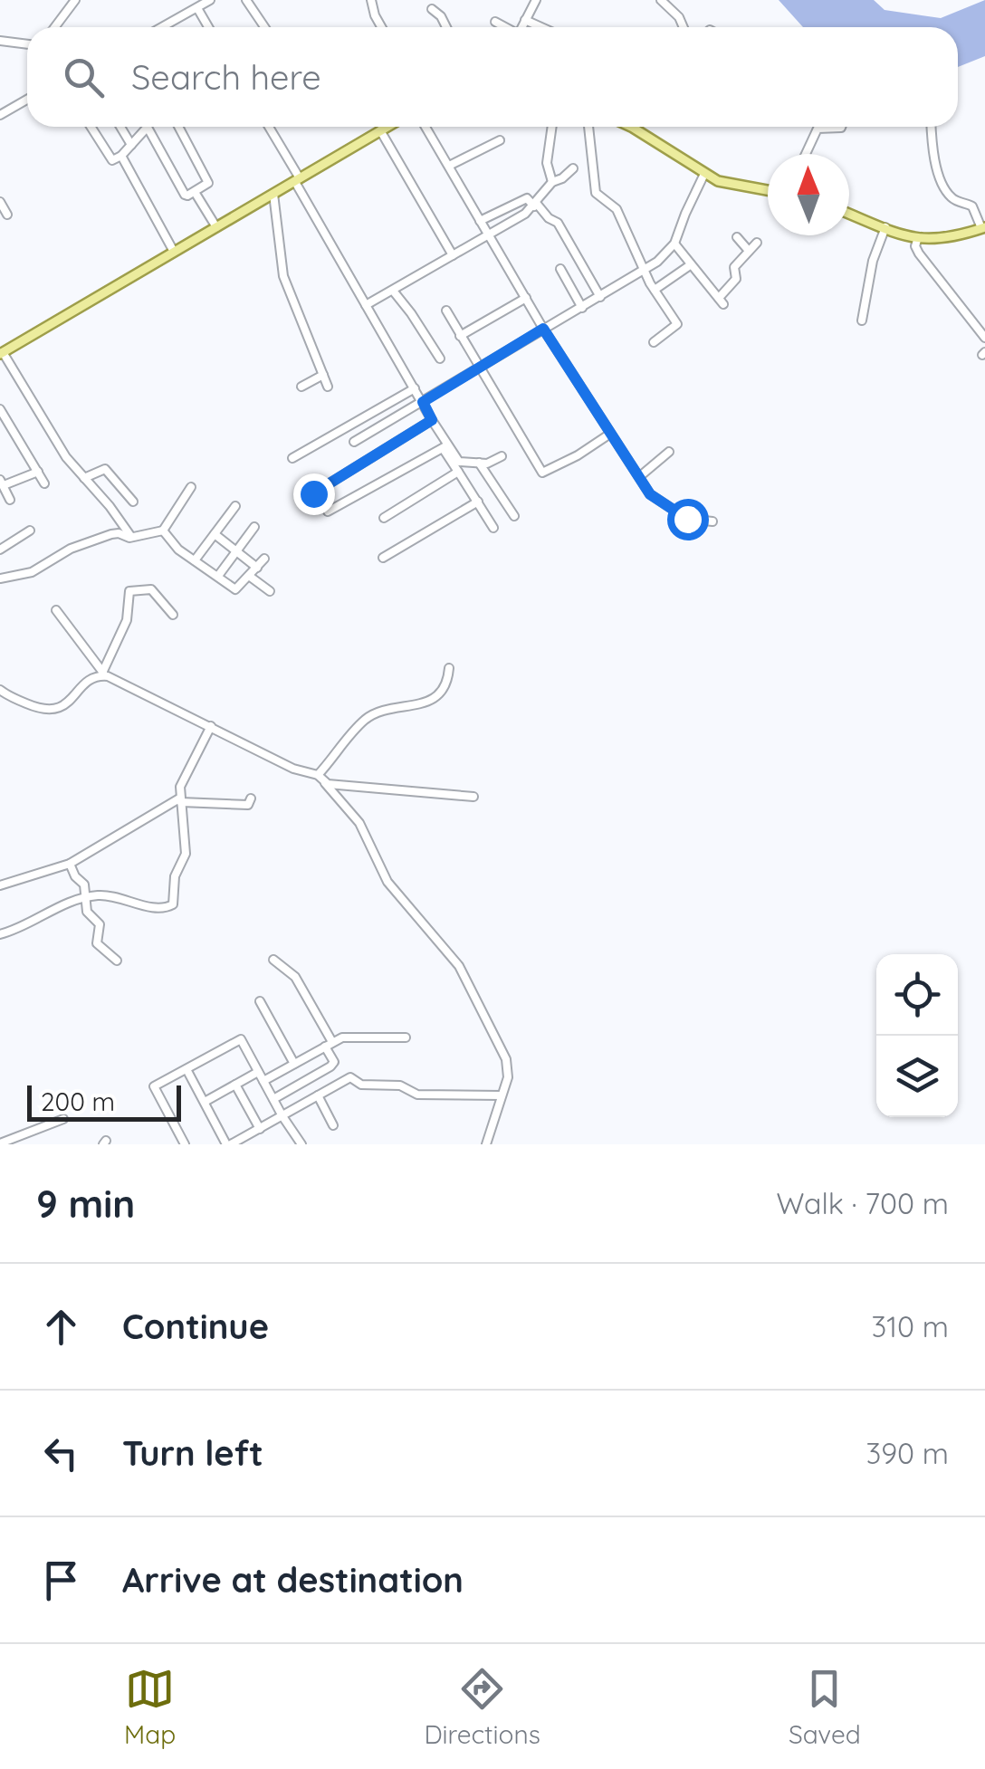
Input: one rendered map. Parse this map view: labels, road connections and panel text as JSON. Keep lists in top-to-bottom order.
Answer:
{
  "scale_bar": "200 m",
  "north": "top",
  "page": {
    "search": "Search here",
    "scale": "200 m",
    "heading": ["9 min", "Walk · 700 m"],
    "list": [
      ["Continue", "310 m"],
      ["Turn left", "390 m"],
      "Arrive at destination"
    ],
    "nav": ["Map", "Directions", "Saved"]
  }
}
